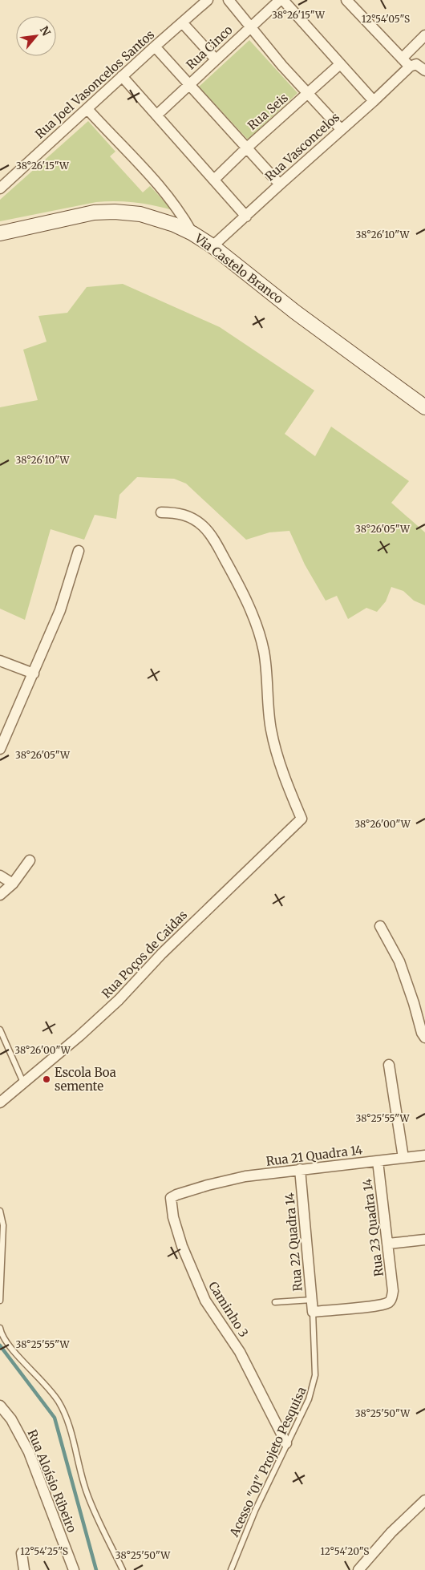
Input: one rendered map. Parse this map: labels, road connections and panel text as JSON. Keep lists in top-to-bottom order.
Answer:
{
  "streets": {
    "main road": ["Via Castelo Branco"],
    "street": [
      "Rua Cinco",
      "Rua Joel Vasoncelos Santos",
      "Rua Seis",
      "Rua Vasconcelos",
      "Rua Poços de Caidas",
      "Rua 21 Quadra 14",
      "Rua 23 Quadra 14",
      "Rua 22 Quadra 14",
      "Caminho 3",
      "Rua Aloísio Ribeiro"
    ],
    "lane": ["Acesso \"01\" Projeto Pesquisa"]
  },
  "crossings": [
    ["Rua Vasconcelos", "Via Castelo Branco"],
    ["Rua 21 Quadra 14", "Rua 23 Quadra 14"],
    ["Rua 21 Quadra 14", "Rua 22 Quadra 14"],
    ["Rua 21 Quadra 14", "Caminho 3"],
    ["Rua 23 Quadra 14", "Rua 22 Quadra 14"],
    ["Rua 23 Quadra 14", "Acesso \"01\" Projeto Pesquisa"],
    ["Rua 22 Quadra 14", "Acesso \"01\" Projeto Pesquisa"],
    ["Caminho 3", "Acesso \"01\" Projeto Pesquisa"]
  ],
  "places": ["Escola Boa semente"],
  "north": "top right",
  "coordinates": [
    "38°26'15\"W",
    "12°54'05\"S",
    "38°26'10\"W",
    "38°26'05\"W",
    "38°26'00\"W",
    "38°25'55\"W",
    "38°25'50\"W",
    "12°54'25\"S",
    "12°54'20\"S"
  ]
}
